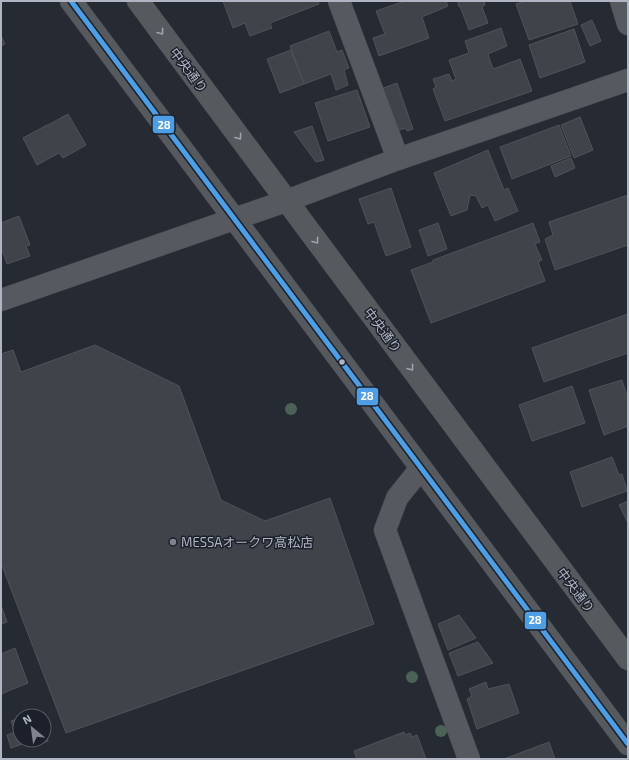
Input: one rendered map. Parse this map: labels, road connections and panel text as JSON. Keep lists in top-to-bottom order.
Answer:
{
  "streets": {
    "highway": ["中央通り"]
  },
  "places": ["MESSAオークワ高松店"],
  "lines": ["transit line 28"],
  "north": "top left"
}
